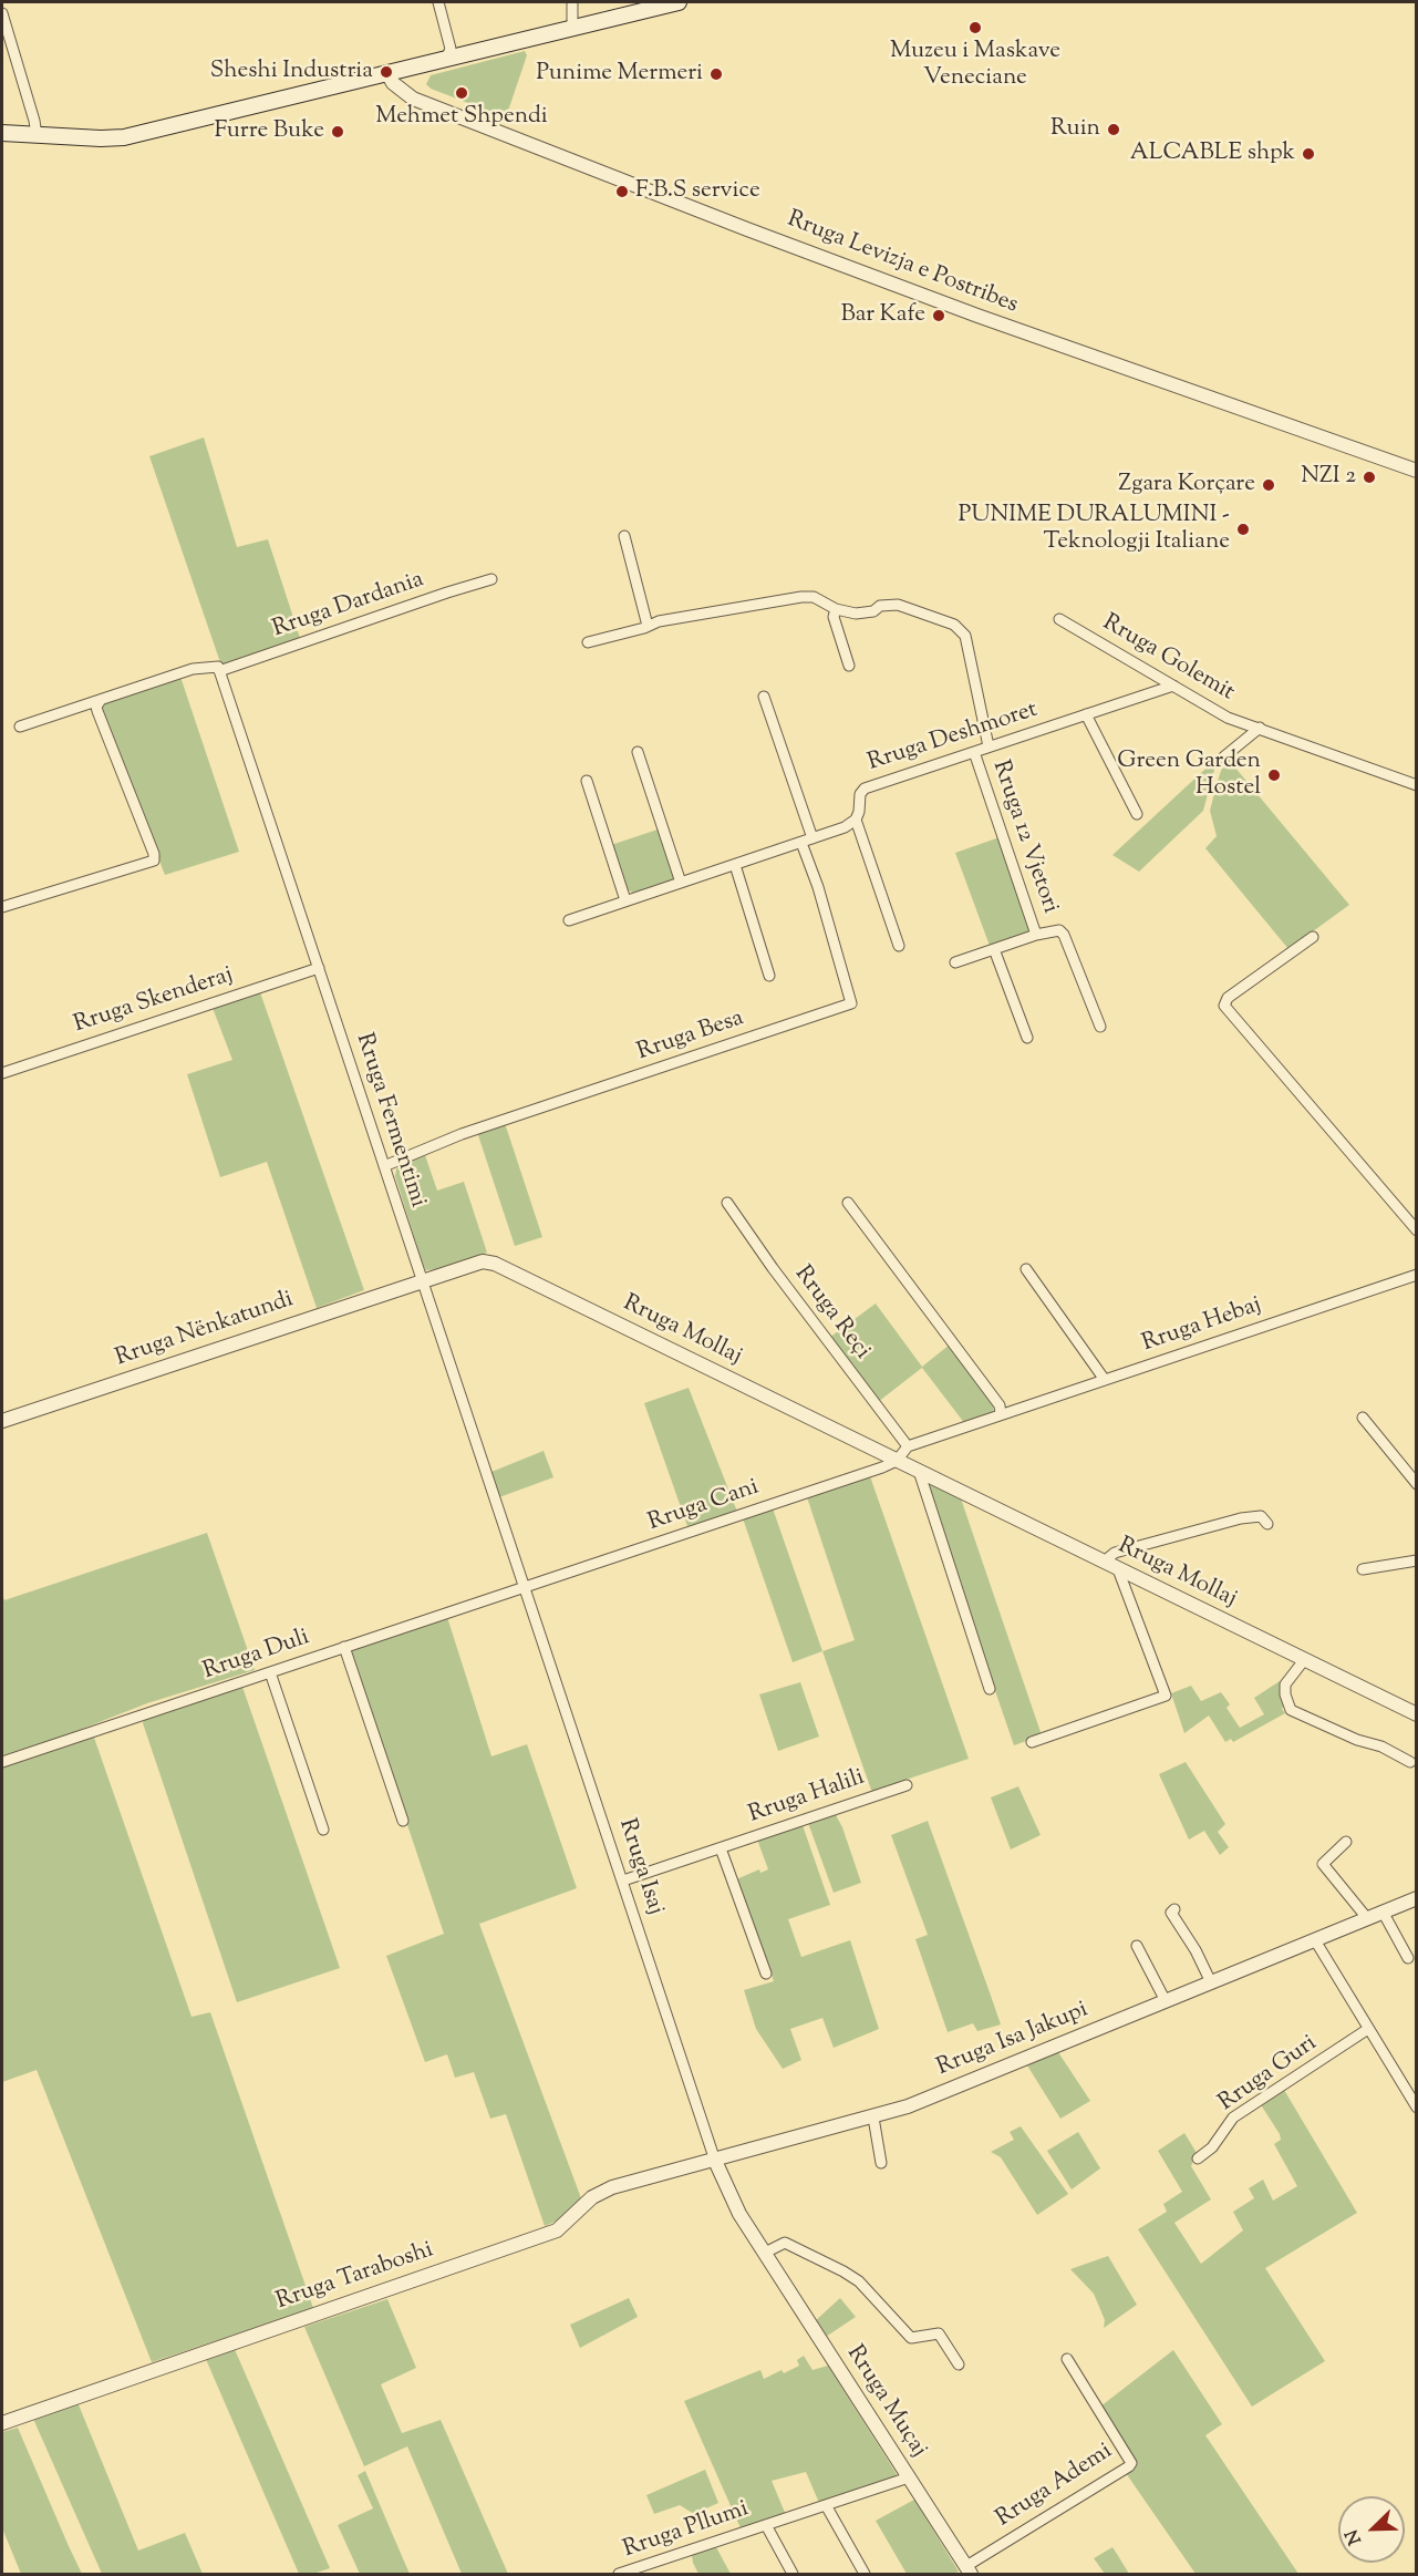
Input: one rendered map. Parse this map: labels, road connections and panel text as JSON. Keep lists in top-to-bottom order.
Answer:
{
  "streets": {
    "street": [
      "Rruga Levizja e Postribes",
      "Rruga Dardania",
      "Rruga Golemit",
      "Rruga Deshmoret",
      "Rruga 12 Vjetori",
      "Rruga Skenderaj",
      "Rruga Besa",
      "Rruga Fermentimi",
      "Rruga Reçi",
      "Rruga Hebaj",
      "Rruga Nënkatundi",
      "Rruga Mollaj",
      "Rruga Cani",
      "Rruga Duli",
      "Rruga Halili",
      "Rruga Isaj",
      "Rruga Isa Jakupi",
      "Rruga Guri",
      "Rruga Taraboshi",
      "Rruga Muçaj",
      "Rruga Ademi",
      "Rruga Pllumi"
    ]
  },
  "crossings": [
    ["Rruga Dardania", "Rruga Fermentimi"],
    ["Rruga Golemit", "Rruga Deshmoret"],
    ["Rruga Deshmoret", "Rruga 12 Vjetori"],
    ["Rruga Skenderaj", "Rruga Fermentimi"],
    ["Rruga Besa", "Rruga Fermentimi"],
    ["Rruga Fermentimi", "Rruga Nënkatundi"],
    ["Rruga Fermentimi", "Rruga Mollaj"],
    ["Rruga Fermentimi", "Rruga Cani"],
    ["Rruga Fermentimi", "Rruga Duli"],
    ["Rruga Fermentimi", "Rruga Isaj"],
    ["Rruga Reçi", "Rruga Hebaj"],
    ["Rruga Nënkatundi", "Rruga Mollaj"],
    ["Rruga Mollaj", "Rruga Cani"],
    ["Rruga Cani", "Rruga Duli"],
    ["Rruga Cani", "Rruga Isaj"],
    ["Rruga Duli", "Rruga Isaj"],
    ["Rruga Halili", "Rruga Isaj"],
    ["Rruga Isaj", "Rruga Isa Jakupi"],
    ["Rruga Isaj", "Rruga Taraboshi"],
    ["Rruga Isaj", "Rruga Muçaj"],
    ["Rruga Isa Jakupi", "Rruga Taraboshi"],
    ["Rruga Isa Jakupi", "Rruga Muçaj"],
    ["Rruga Taraboshi", "Rruga Muçaj"],
    ["Rruga Muçaj", "Rruga Ademi"],
    ["Rruga Muçaj", "Rruga Pllumi"]
  ],
  "places": [
    "Muzeu i Maskave Veneciane",
    "Sheshi Industria",
    "Punime Mermeri",
    "Mehmet Shpendi",
    "Ruin",
    "Furre Buke",
    "ALCABLE shpk",
    "F.B.S service",
    "Bar Kafe",
    "NZI 2",
    "Zgara Korçare",
    "PUNIME DURALUMINI - Teknologji Italiane",
    "Green Garden Hostel"
  ],
  "north": "bottom left"
}
